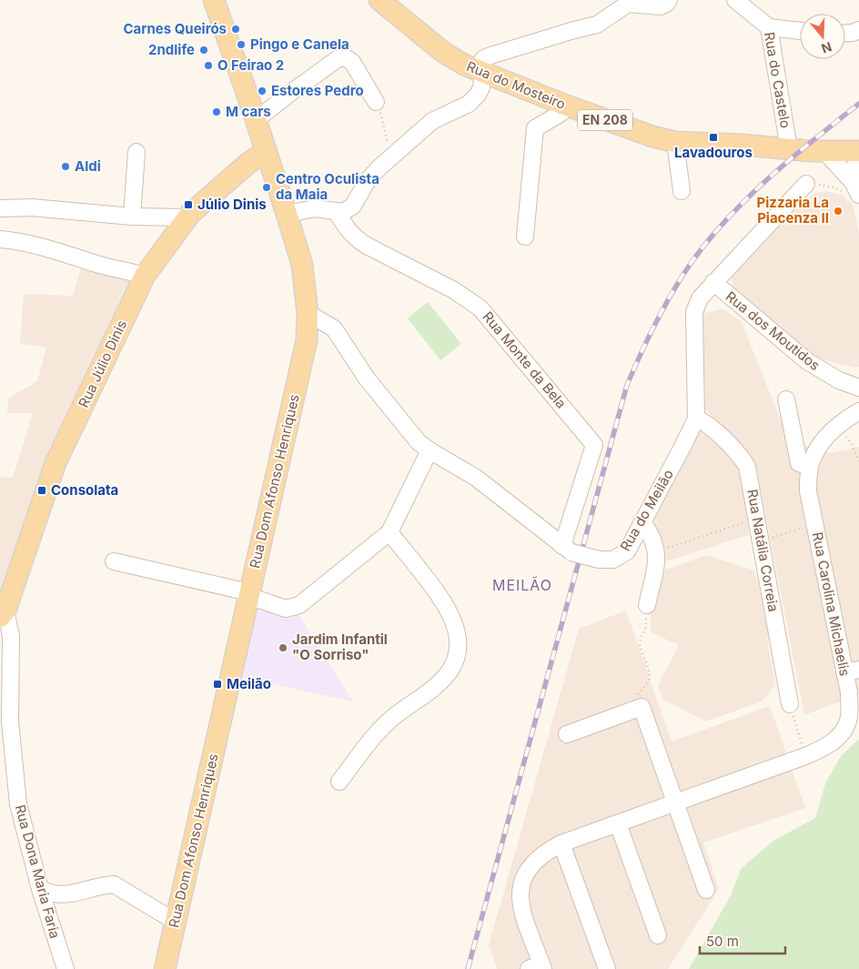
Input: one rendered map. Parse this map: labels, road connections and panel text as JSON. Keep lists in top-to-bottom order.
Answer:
{
  "streets": {
    "main road": [
      "Rua do Mosteiro",
      "EN 208",
      "Rua Júlio Dinis",
      "Rua Dom Afonso Henriques"
    ],
    "street": [
      "Rua do Castelo",
      "Rua dos Moutidos",
      "Rua Monte da Bela",
      "Rua do Meilão",
      "Rua Natália Correia",
      "Rua Carolina Michaelis",
      "Rua Dona Maria Faria"
    ]
  },
  "crossings": [
    ["Rua do Castelo", "Rua do Mosteiro"],
    ["Rua dos Moutidos", "Rua do Meilão"],
    ["Rua Monte da Bela", "Rua do Meilão"],
    ["Rua Júlio Dinis", "Rua Dom Afonso Henriques"],
    ["Rua Júlio Dinis", "Rua Dona Maria Faria"],
    ["Rua Dom Afonso Henriques", "Rua do Meilão"],
    ["Rua do Meilão", "Rua Natália Correia"]
  ],
  "districts": ["MEILÃO"],
  "places": {
    "other": [
      "Carnes Queirós",
      "Pingo e Canela",
      "2ndlife",
      "O Feirao 2",
      "Estores Pedro",
      "M cars",
      "Aldi",
      "Centro Oculista da Maia",
      "Pizzaria La Piacenza II",
      "Jardim Infantil \"O Sorriso\""
    ],
    "transit": [
      "Lavadouros",
      "Júlio Dinis",
      "Consolata",
      "Meilão"
    ]
  },
  "scale_bar": "50 m",
  "north": "bottom"
}
